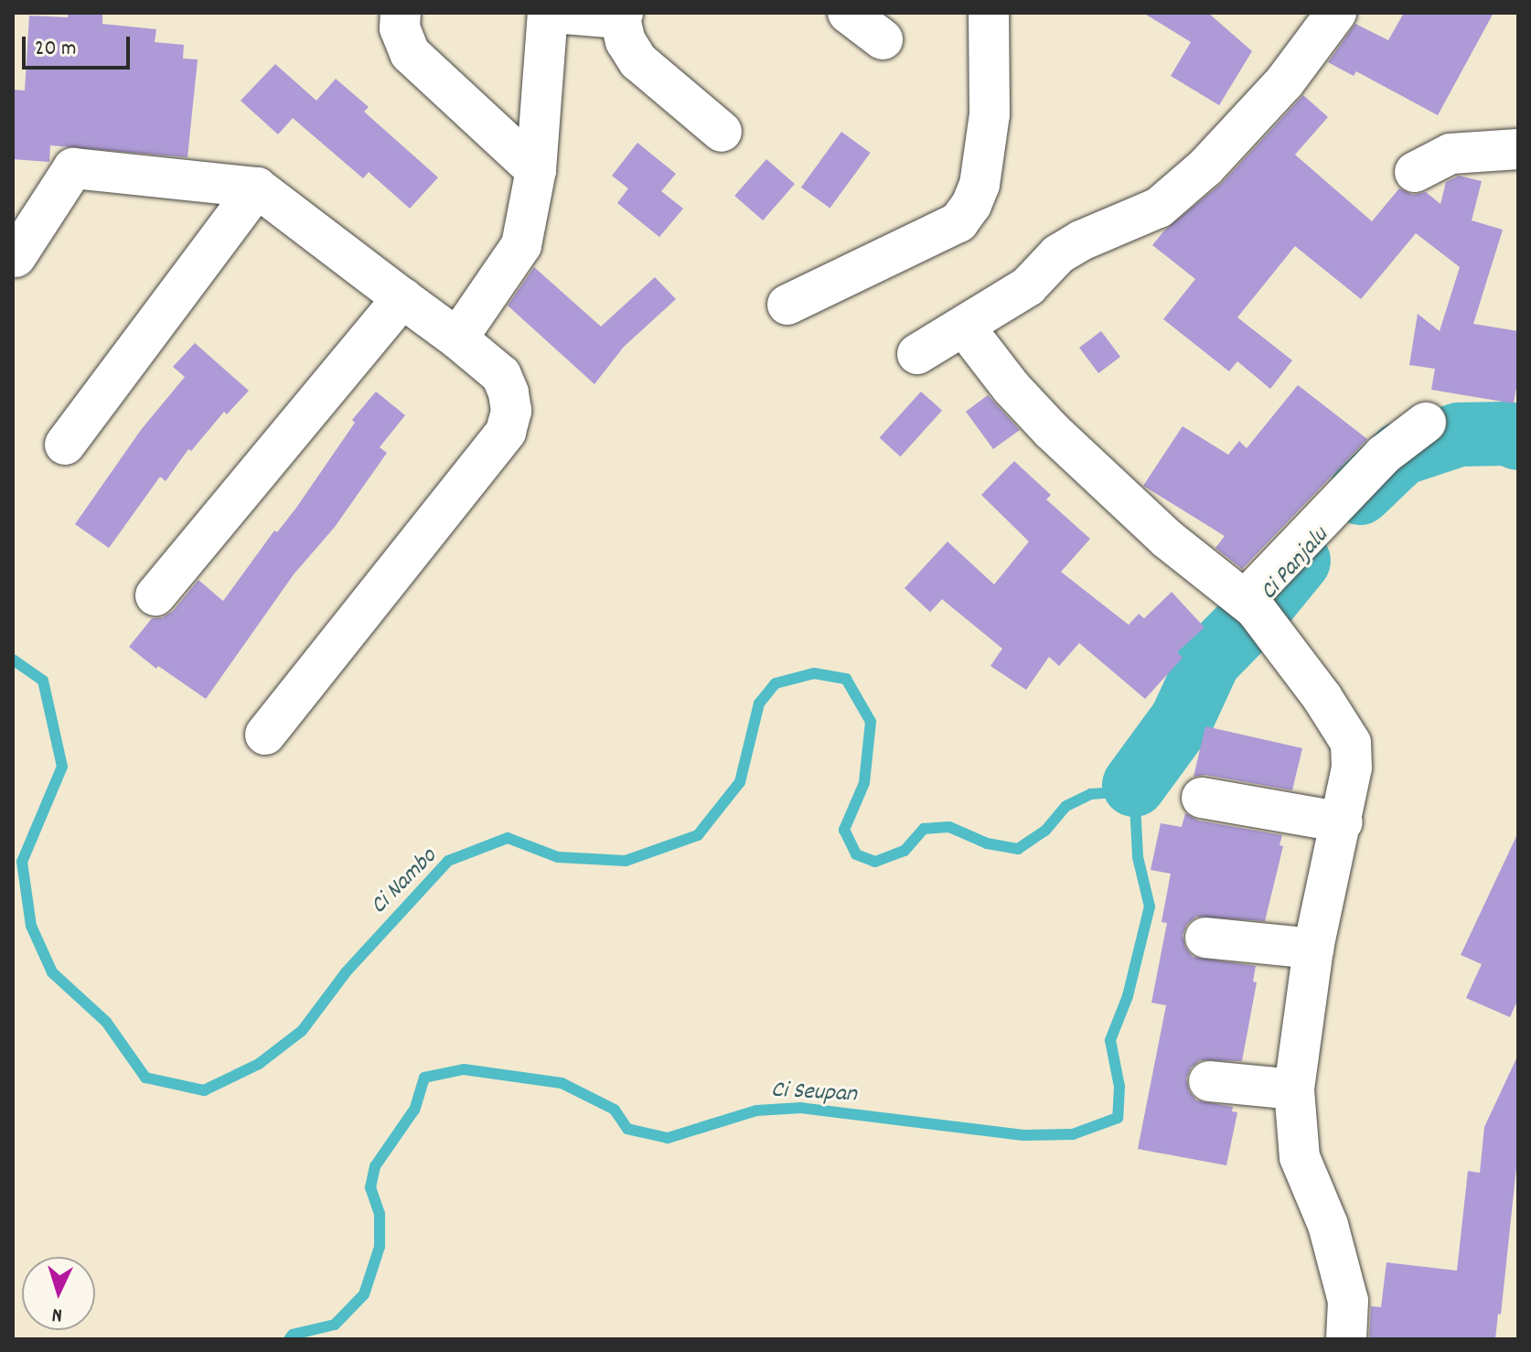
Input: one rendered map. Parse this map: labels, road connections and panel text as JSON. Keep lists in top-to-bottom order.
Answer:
{
  "water": ["Ci Panjalu", "Ci Nambo", "Ci Seupan"],
  "scale_bar": "20 m",
  "north": "bottom"
}
